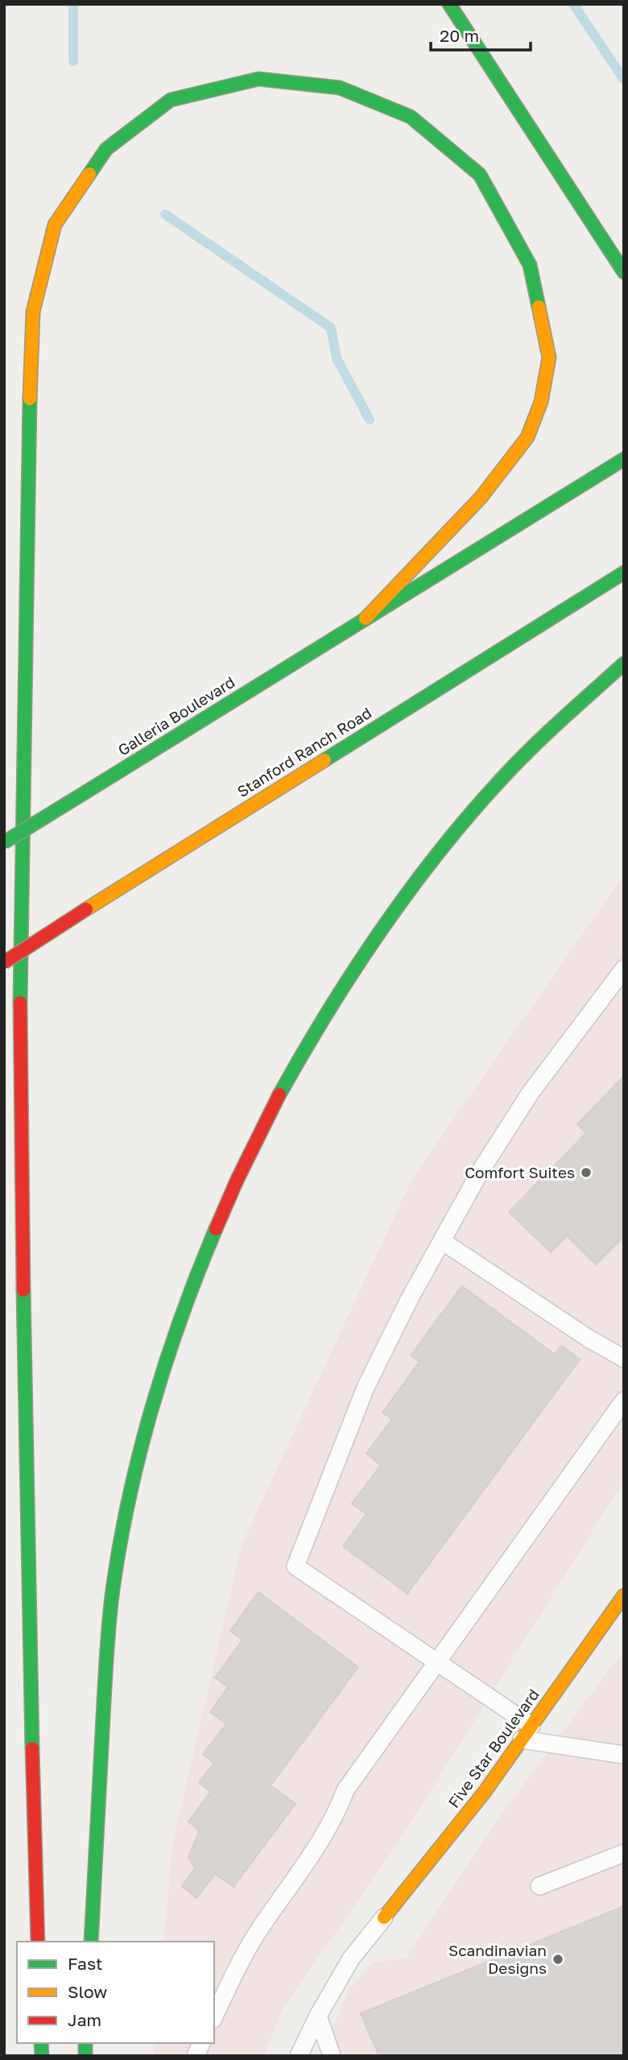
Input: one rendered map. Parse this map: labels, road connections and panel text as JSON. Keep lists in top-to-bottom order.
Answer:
{
  "streets": {
    "main road": ["Galleria Boulevard", "Stanford Ranch Road", "Five Star Boulevard"]
  },
  "places": ["Comfort Suites", "Scandinavian Designs"],
  "legend": ["Fast", "Slow", "Jam"],
  "scale_bar": "20 m"
}
